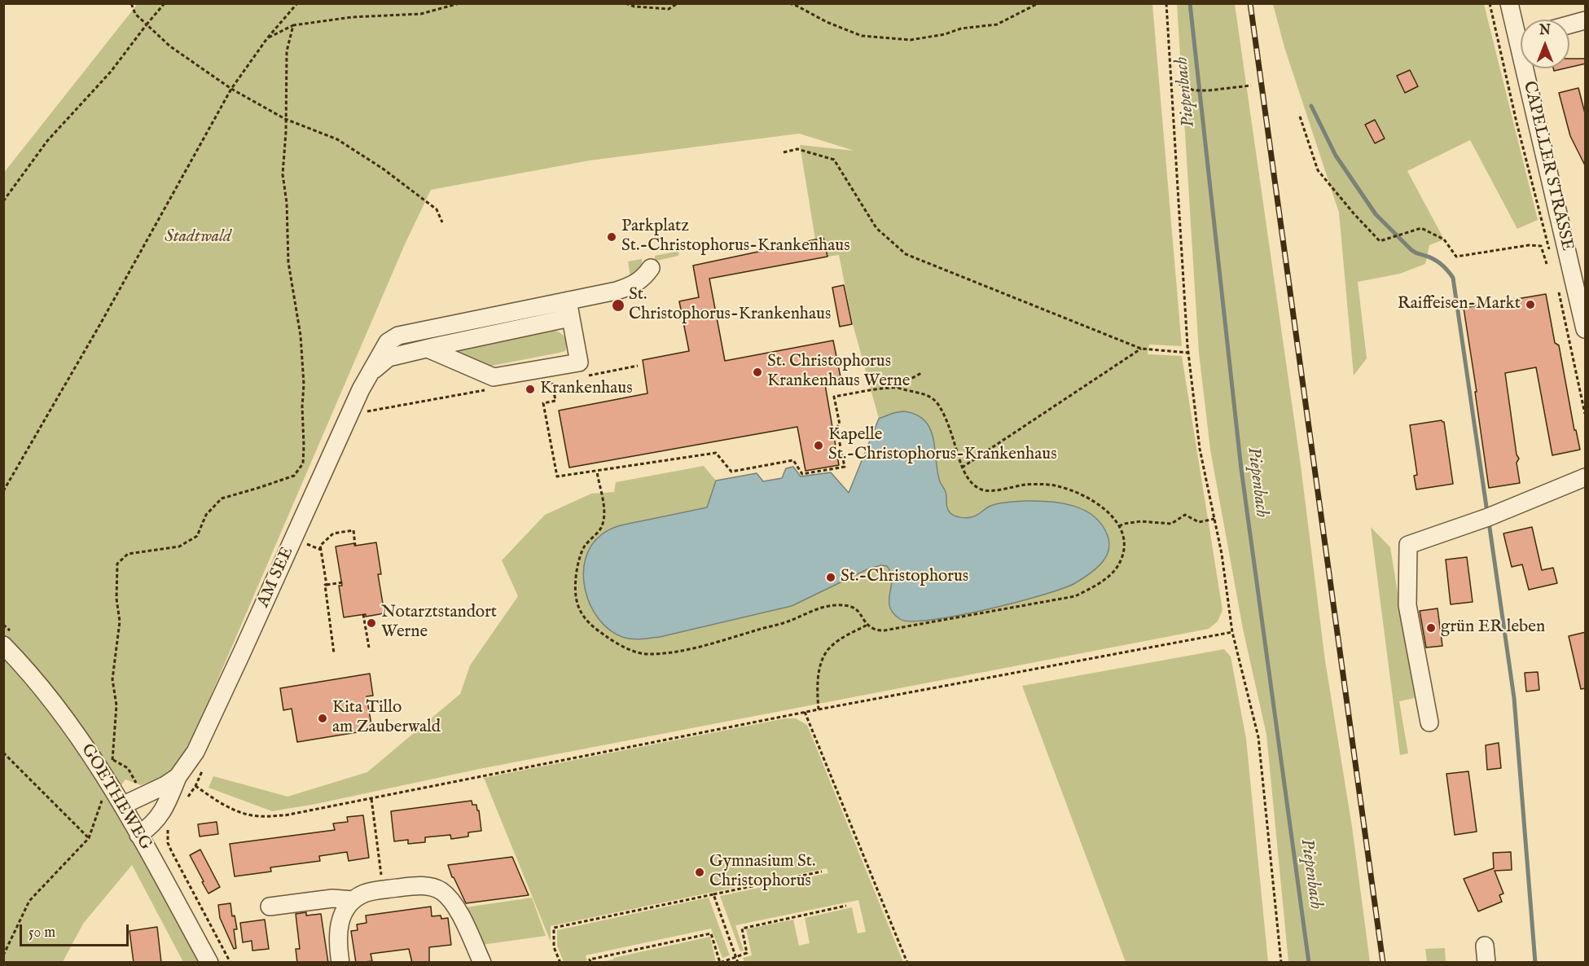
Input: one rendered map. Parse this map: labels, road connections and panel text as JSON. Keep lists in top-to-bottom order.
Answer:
{
  "streets": {
    "street": ["CAPELLER STRASSE", "AM SEE", "GOETHEWEG"]
  },
  "crossings": [
    ["AM SEE", "GOETHEWEG"]
  ],
  "water": ["Piepenbach"],
  "parks": ["Stadtwald"],
  "places": [
    "Parkplatz St.-Christophorus-Krankenhaus",
    "Raiffeisen-Markt",
    "St. Christophorus-Krankenhaus",
    "St. Christophorus Krankenhaus Werne",
    "Krankenhaus",
    "Kapelle St.-Christophorus-Krankenhaus",
    "St.-Christophorus",
    "Notarztstandort Werne",
    "grün ER leben",
    "Kita Tillo am Zauberwald",
    "Gymnasium St. Christophorus"
  ],
  "scale_bar": "50 m",
  "north": "top"
}
